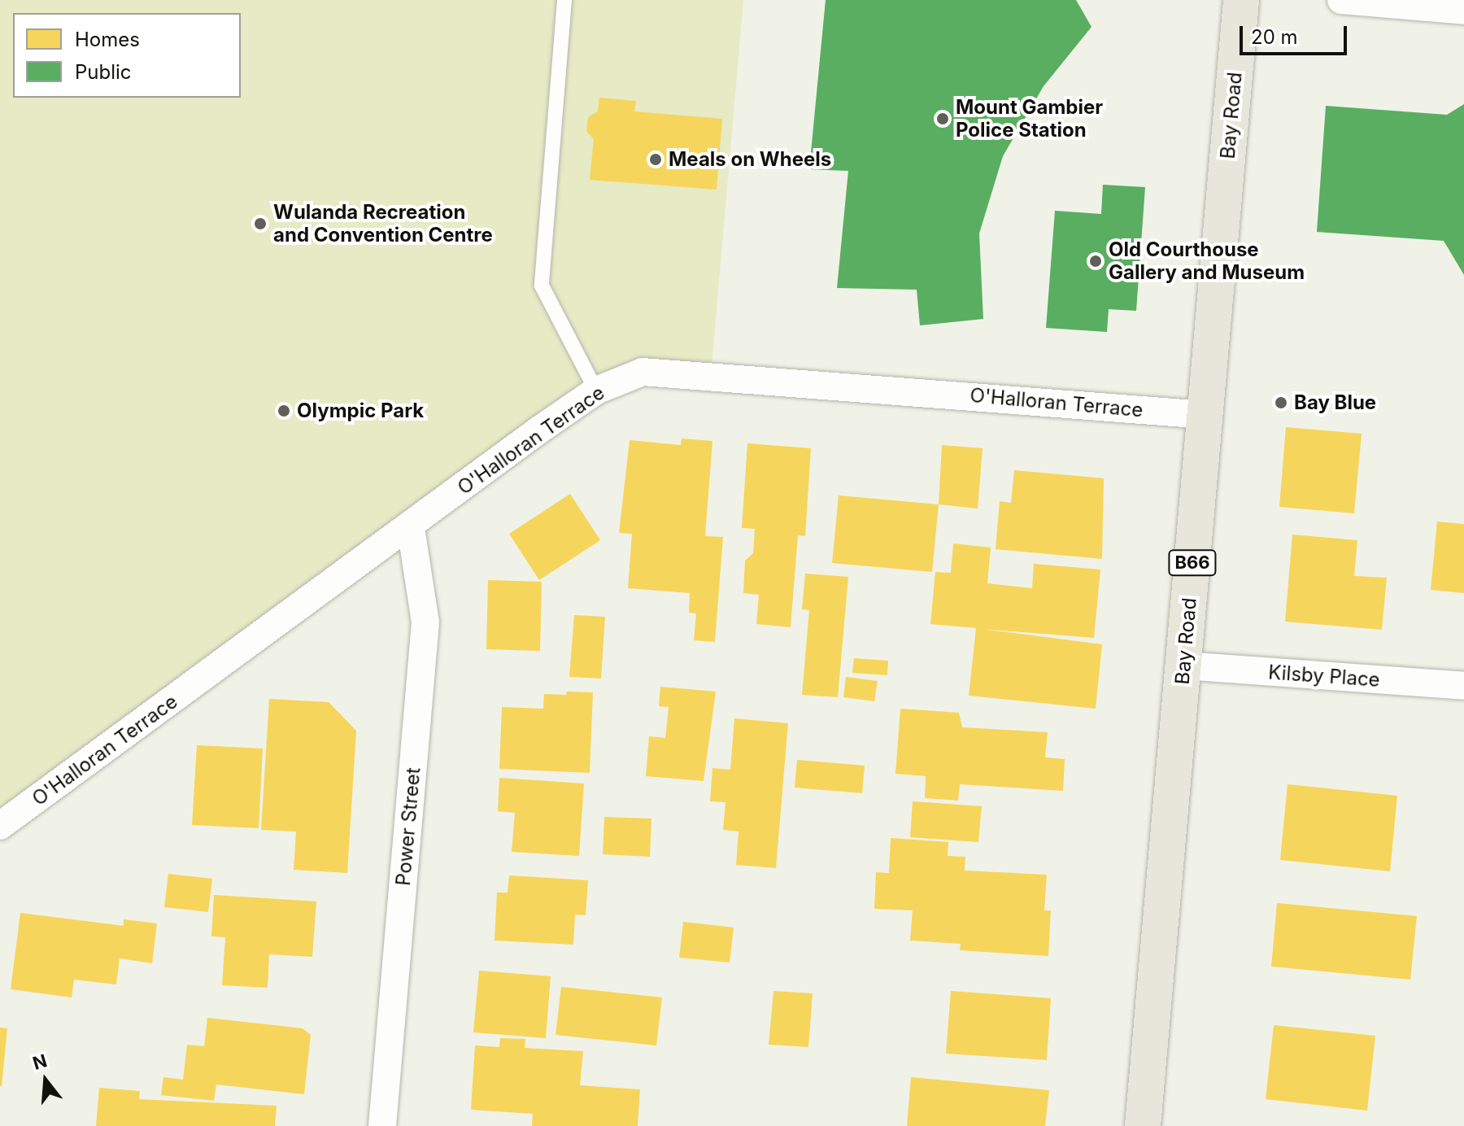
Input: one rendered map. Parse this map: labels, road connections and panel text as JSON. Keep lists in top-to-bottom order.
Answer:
{
  "streets": {
    "main road": ["Bay Road", "B66"],
    "street": ["O'Halloran Terrace", "Kilsby Place", "Power Street"]
  },
  "crossings": [
    ["Bay Road", "O'Halloran Terrace"],
    ["Bay Road", "Kilsby Place"],
    ["O'Halloran Terrace", "Power Street"]
  ],
  "places": [
    "Mount Gambier Police Station",
    "Meals on Wheels",
    "Wulanda Recreation and Convention Centre",
    "Old Courthouse Gallery and Museum",
    "Bay Blue",
    "Olympic Park"
  ],
  "legend": ["Homes", "Public"],
  "scale_bar": "20 m",
  "north": "top"
}
